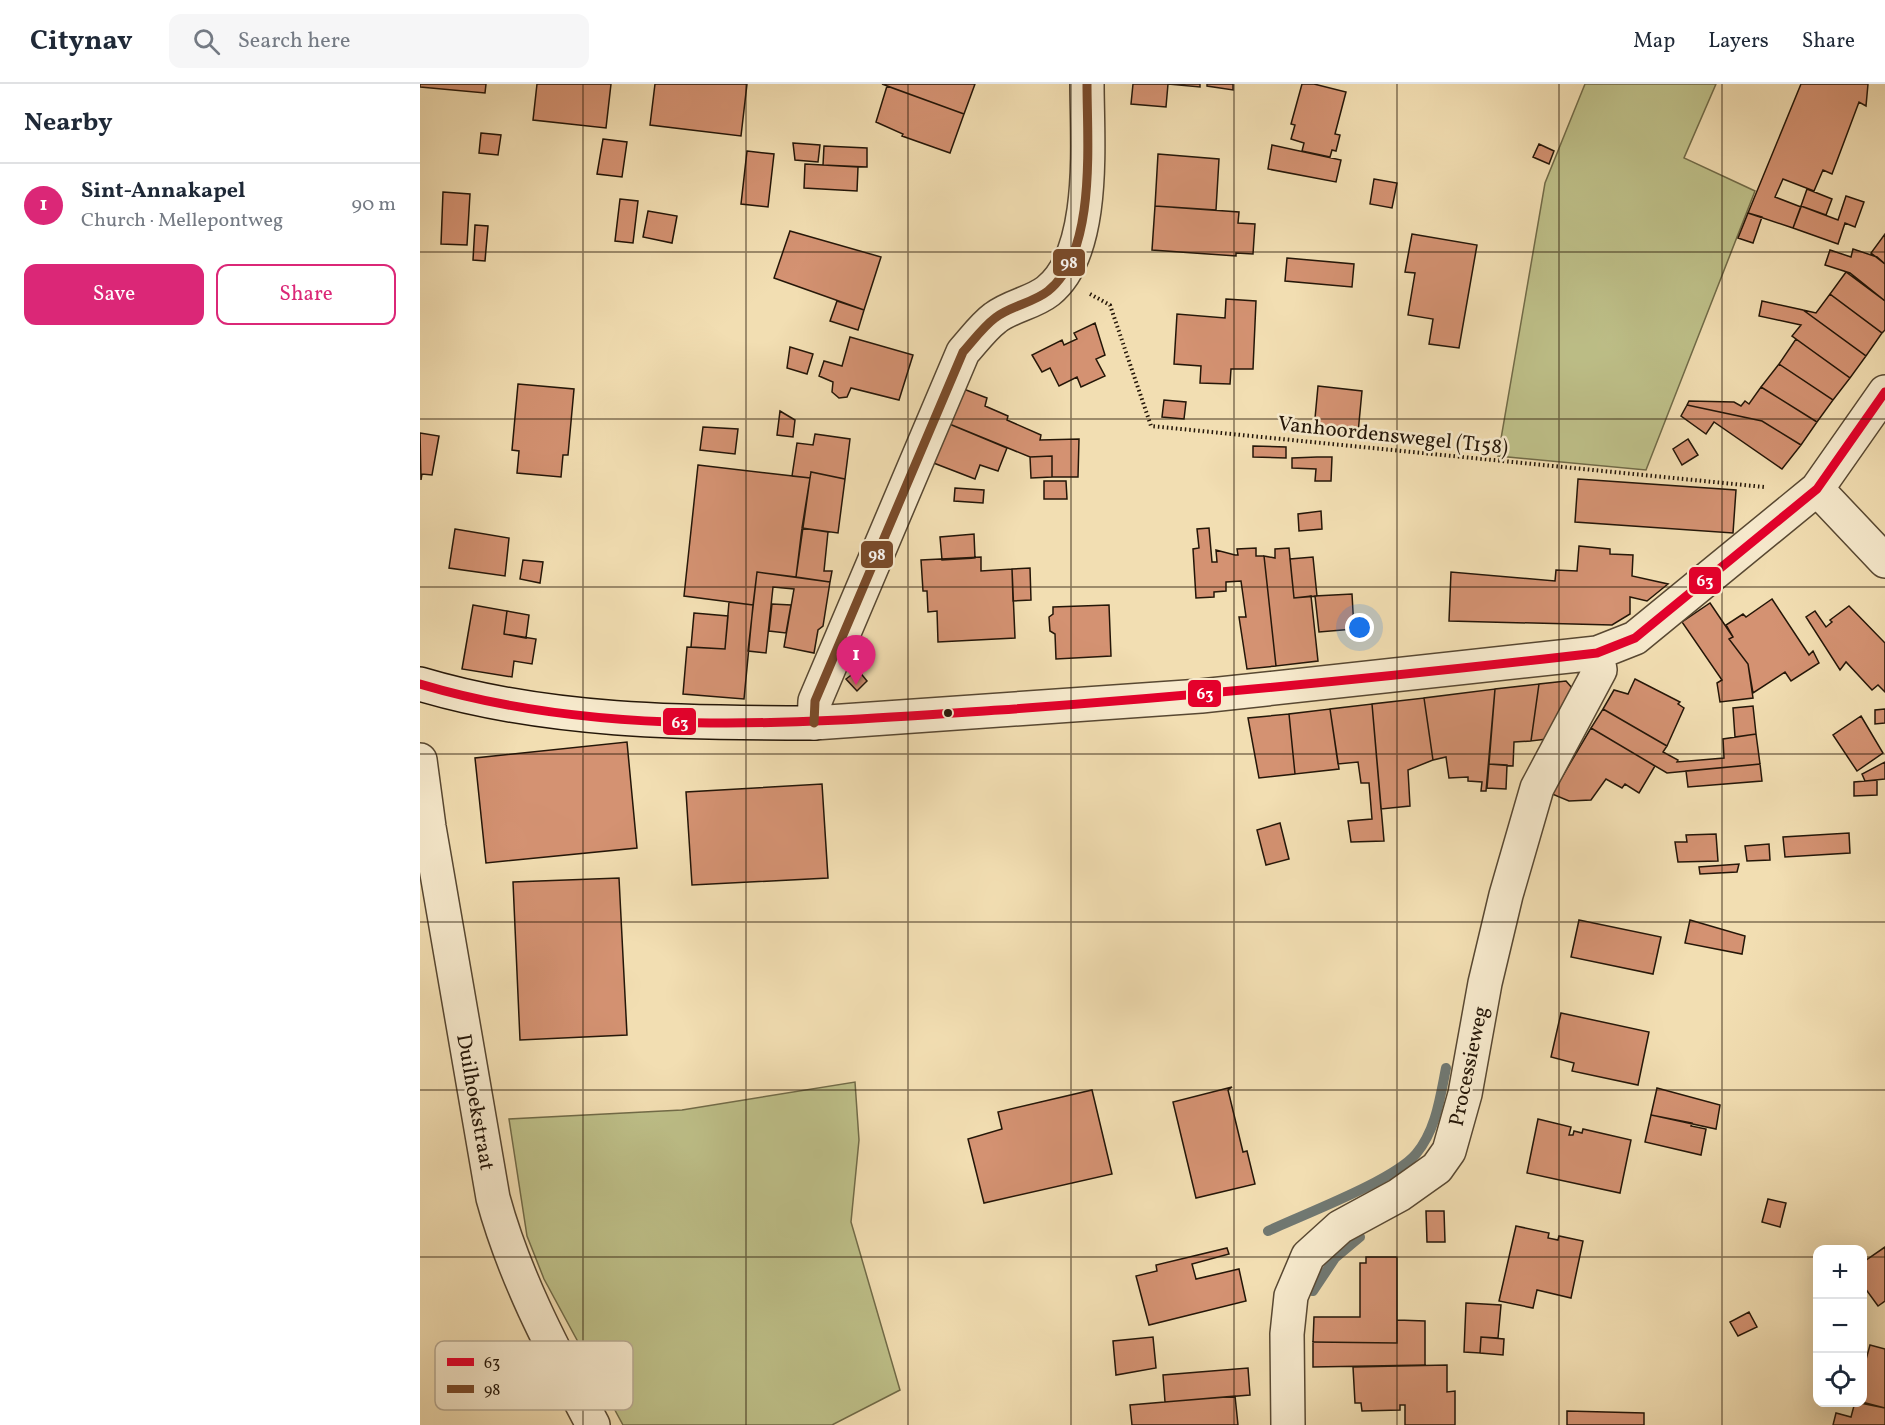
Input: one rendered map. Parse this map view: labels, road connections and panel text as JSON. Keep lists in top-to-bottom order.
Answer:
{
  "streets": {
    "street": ["Processieweg", "Duilhoekstraat"],
    "path": ["Vanhoordenswegel (T158)"]
  },
  "lines": ["transit line 98", "transit line 63"],
  "legend": ["63", "98"],
  "page": {
    "header": "Citynav",
    "search": "Search here",
    "nav": ["Map", "Layers", "Share"],
    "heading": "Nearby",
    "list": [
      {
        "mark": "1",
        "name": "Sint-Annakapel",
        "note": "Church · Mellepontweg",
        "value": "90 m"
      }
    ],
    "buttons": ["Save", "Share"],
    "pins": "1",
    "map_buttons": ["+", "−"]
  }
}
